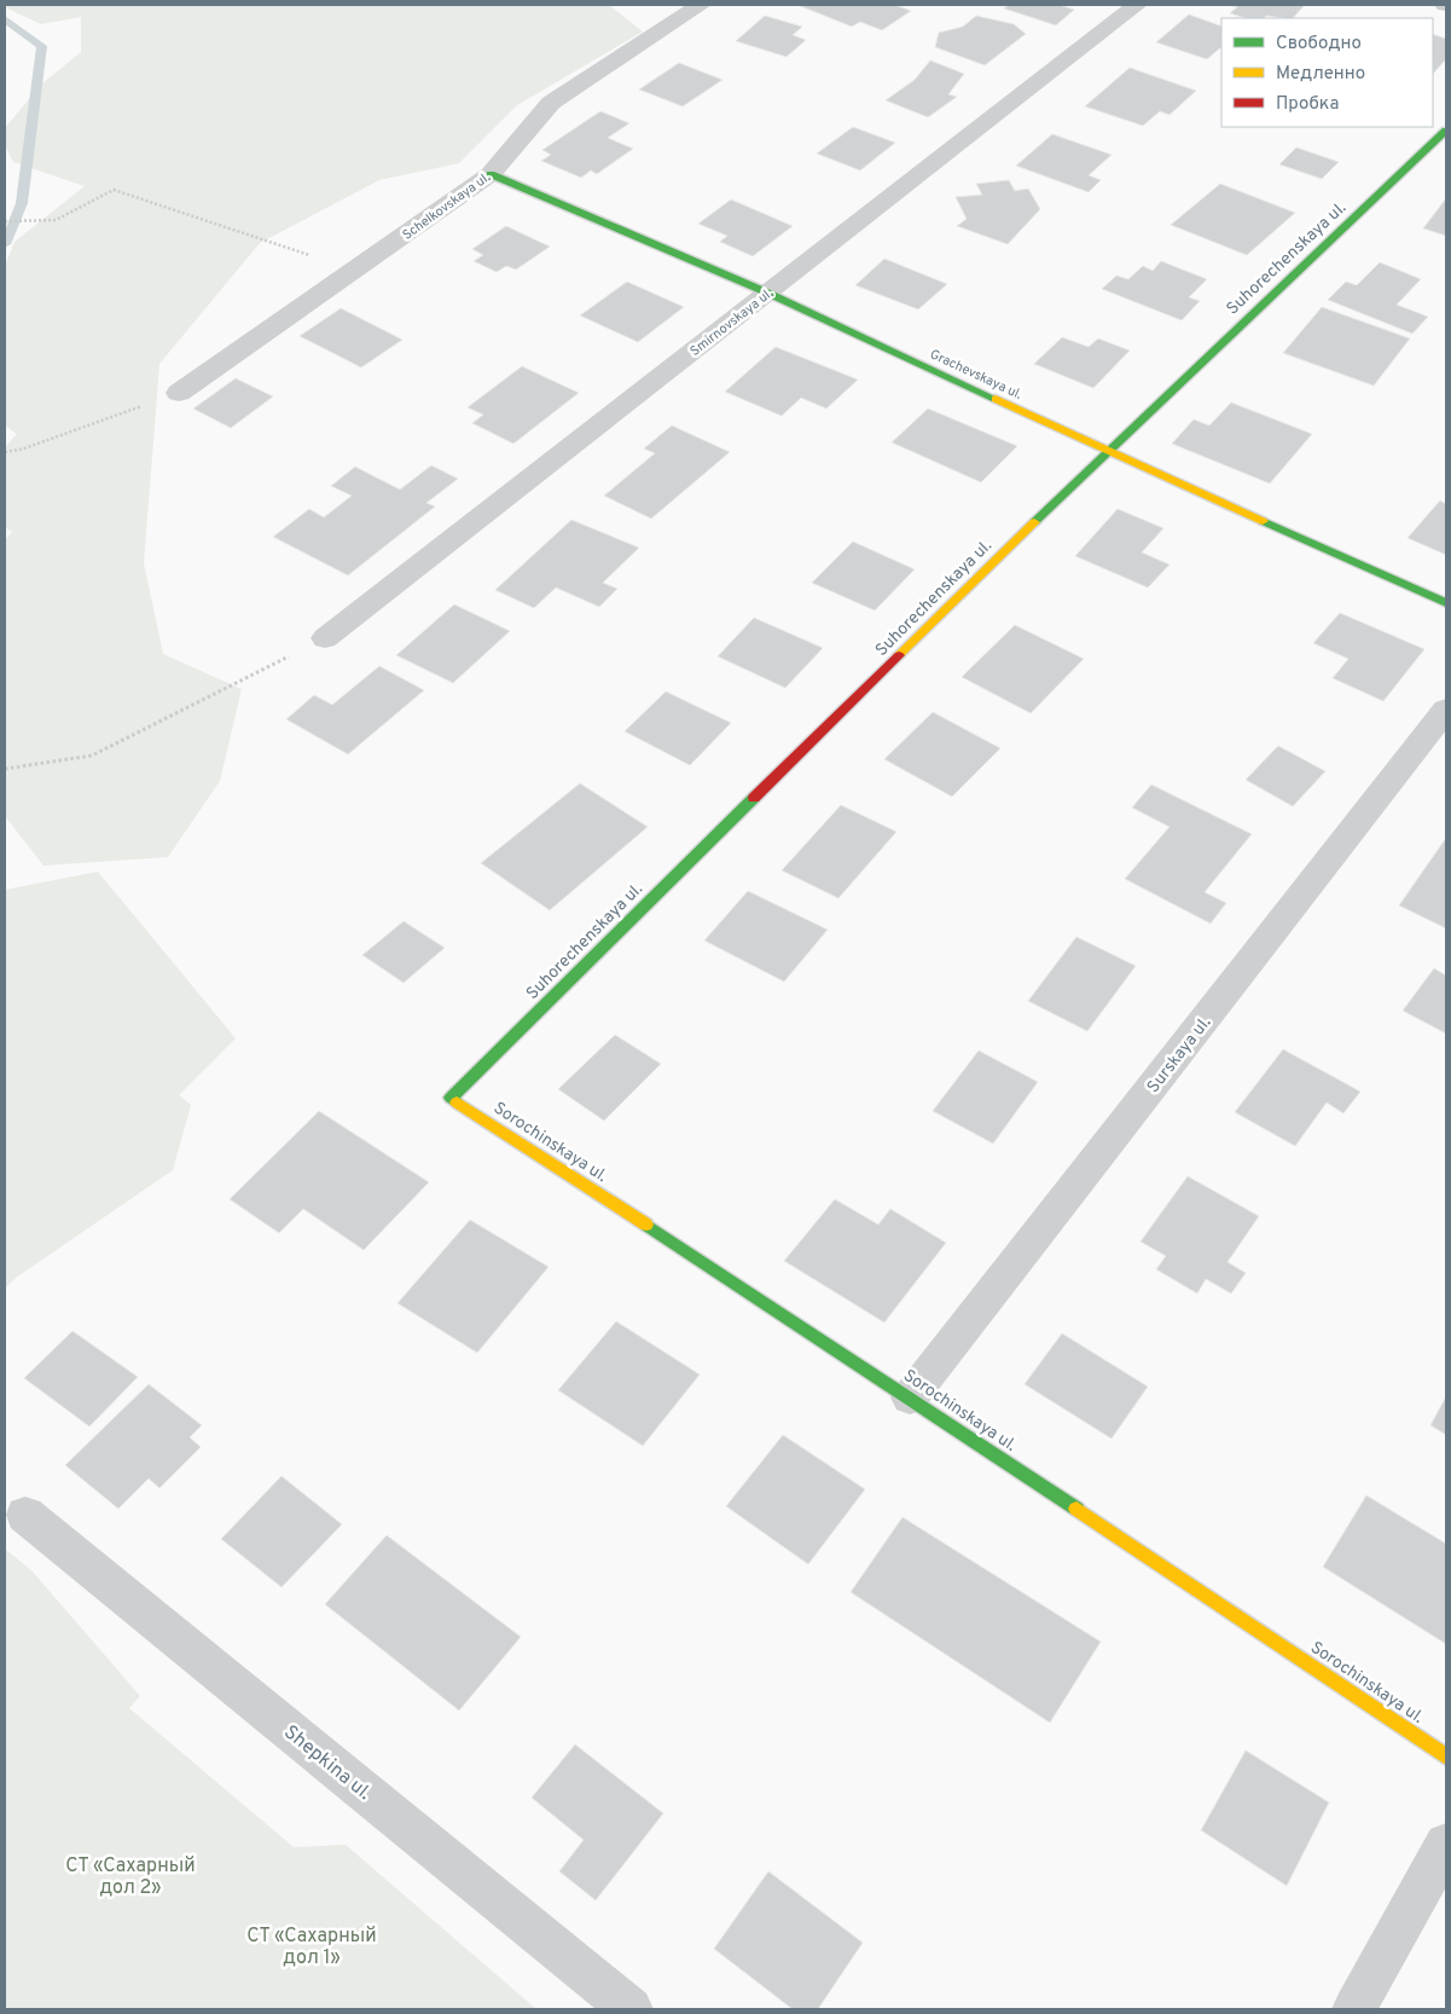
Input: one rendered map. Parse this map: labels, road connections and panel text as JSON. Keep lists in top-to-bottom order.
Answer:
{
  "streets": {
    "street": [
      "Schelkovskaya ul.",
      "Suhorechenskaya ul.",
      "Smirnovskaya ul.",
      "Grachevskaya ul.",
      "Surskaya ul.",
      "Sorochinskaya ul.",
      "Shepkina ul."
    ]
  },
  "crossings": [
    ["Schelkovskaya ul.", "Grachevskaya ul."],
    ["Suhorechenskaya ul.", "Grachevskaya ul."],
    ["Suhorechenskaya ul.", "Sorochinskaya ul."],
    ["Smirnovskaya ul.", "Grachevskaya ul."],
    ["Surskaya ul.", "Sorochinskaya ul."]
  ],
  "parks": ["СТ «Сахарный дол 2»", "СТ «Сахарный дол 1»"],
  "legend": ["Свободно", "Медленно", "Пробка"]
}
